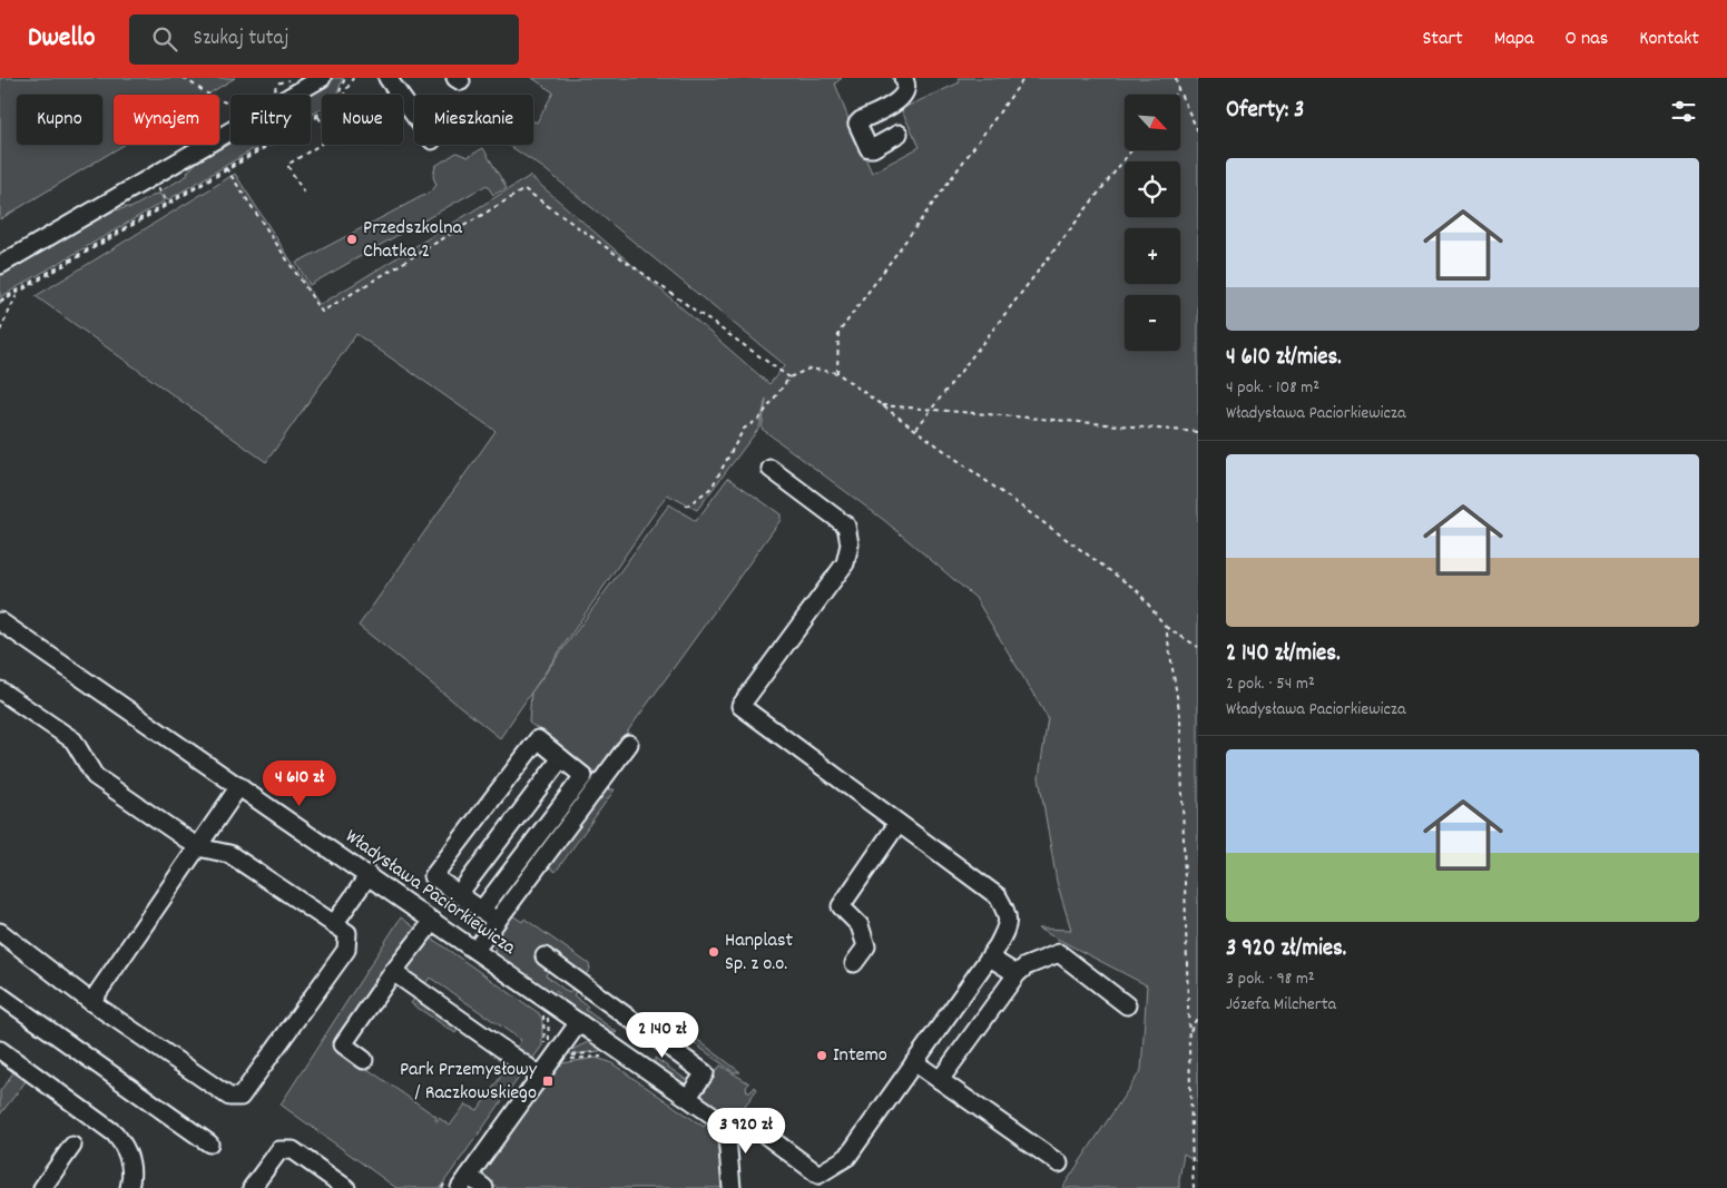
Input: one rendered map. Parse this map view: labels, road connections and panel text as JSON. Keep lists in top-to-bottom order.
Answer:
{
  "streets": {
    "street": ["Władysława Paciorkiewicza"]
  },
  "places": {
    "other": ["Przedszkolna Chatka 2", "Hanplast Sp. z o.o.", "Intemo"],
    "transit": ["Park Przemysłowy / Raczkowskiego"]
  },
  "north": "bottom right",
  "page": {
    "header": "Dwello",
    "search": "Szukaj tutaj",
    "nav": [
      "Start",
      "Mapa",
      "O nas",
      "Kontakt"
    ],
    "heading": "Oferty: 3",
    "map_buttons": ["+", "−"],
    "chip": [
      "Kupno",
      "Wynajem",
      "Filtry",
      "Nowe",
      "Mieszkanie"
    ],
    "list": [
      {
        "name": "4 610 zł/mies.",
        "note": "4 pok. · 108 m² · Władysława Paciorkiewicza"
      },
      {
        "name": "2 140 zł/mies.",
        "note": "2 pok. · 54 m² · Władysława Paciorkiewicza"
      },
      {
        "name": "3 920 zł/mies.",
        "note": "3 pok. · 98 m² · Józefa Milcherta"
      }
    ],
    "price": ["4 610 zł", "2 140 zł", "3 920 zł"]
  }
}
